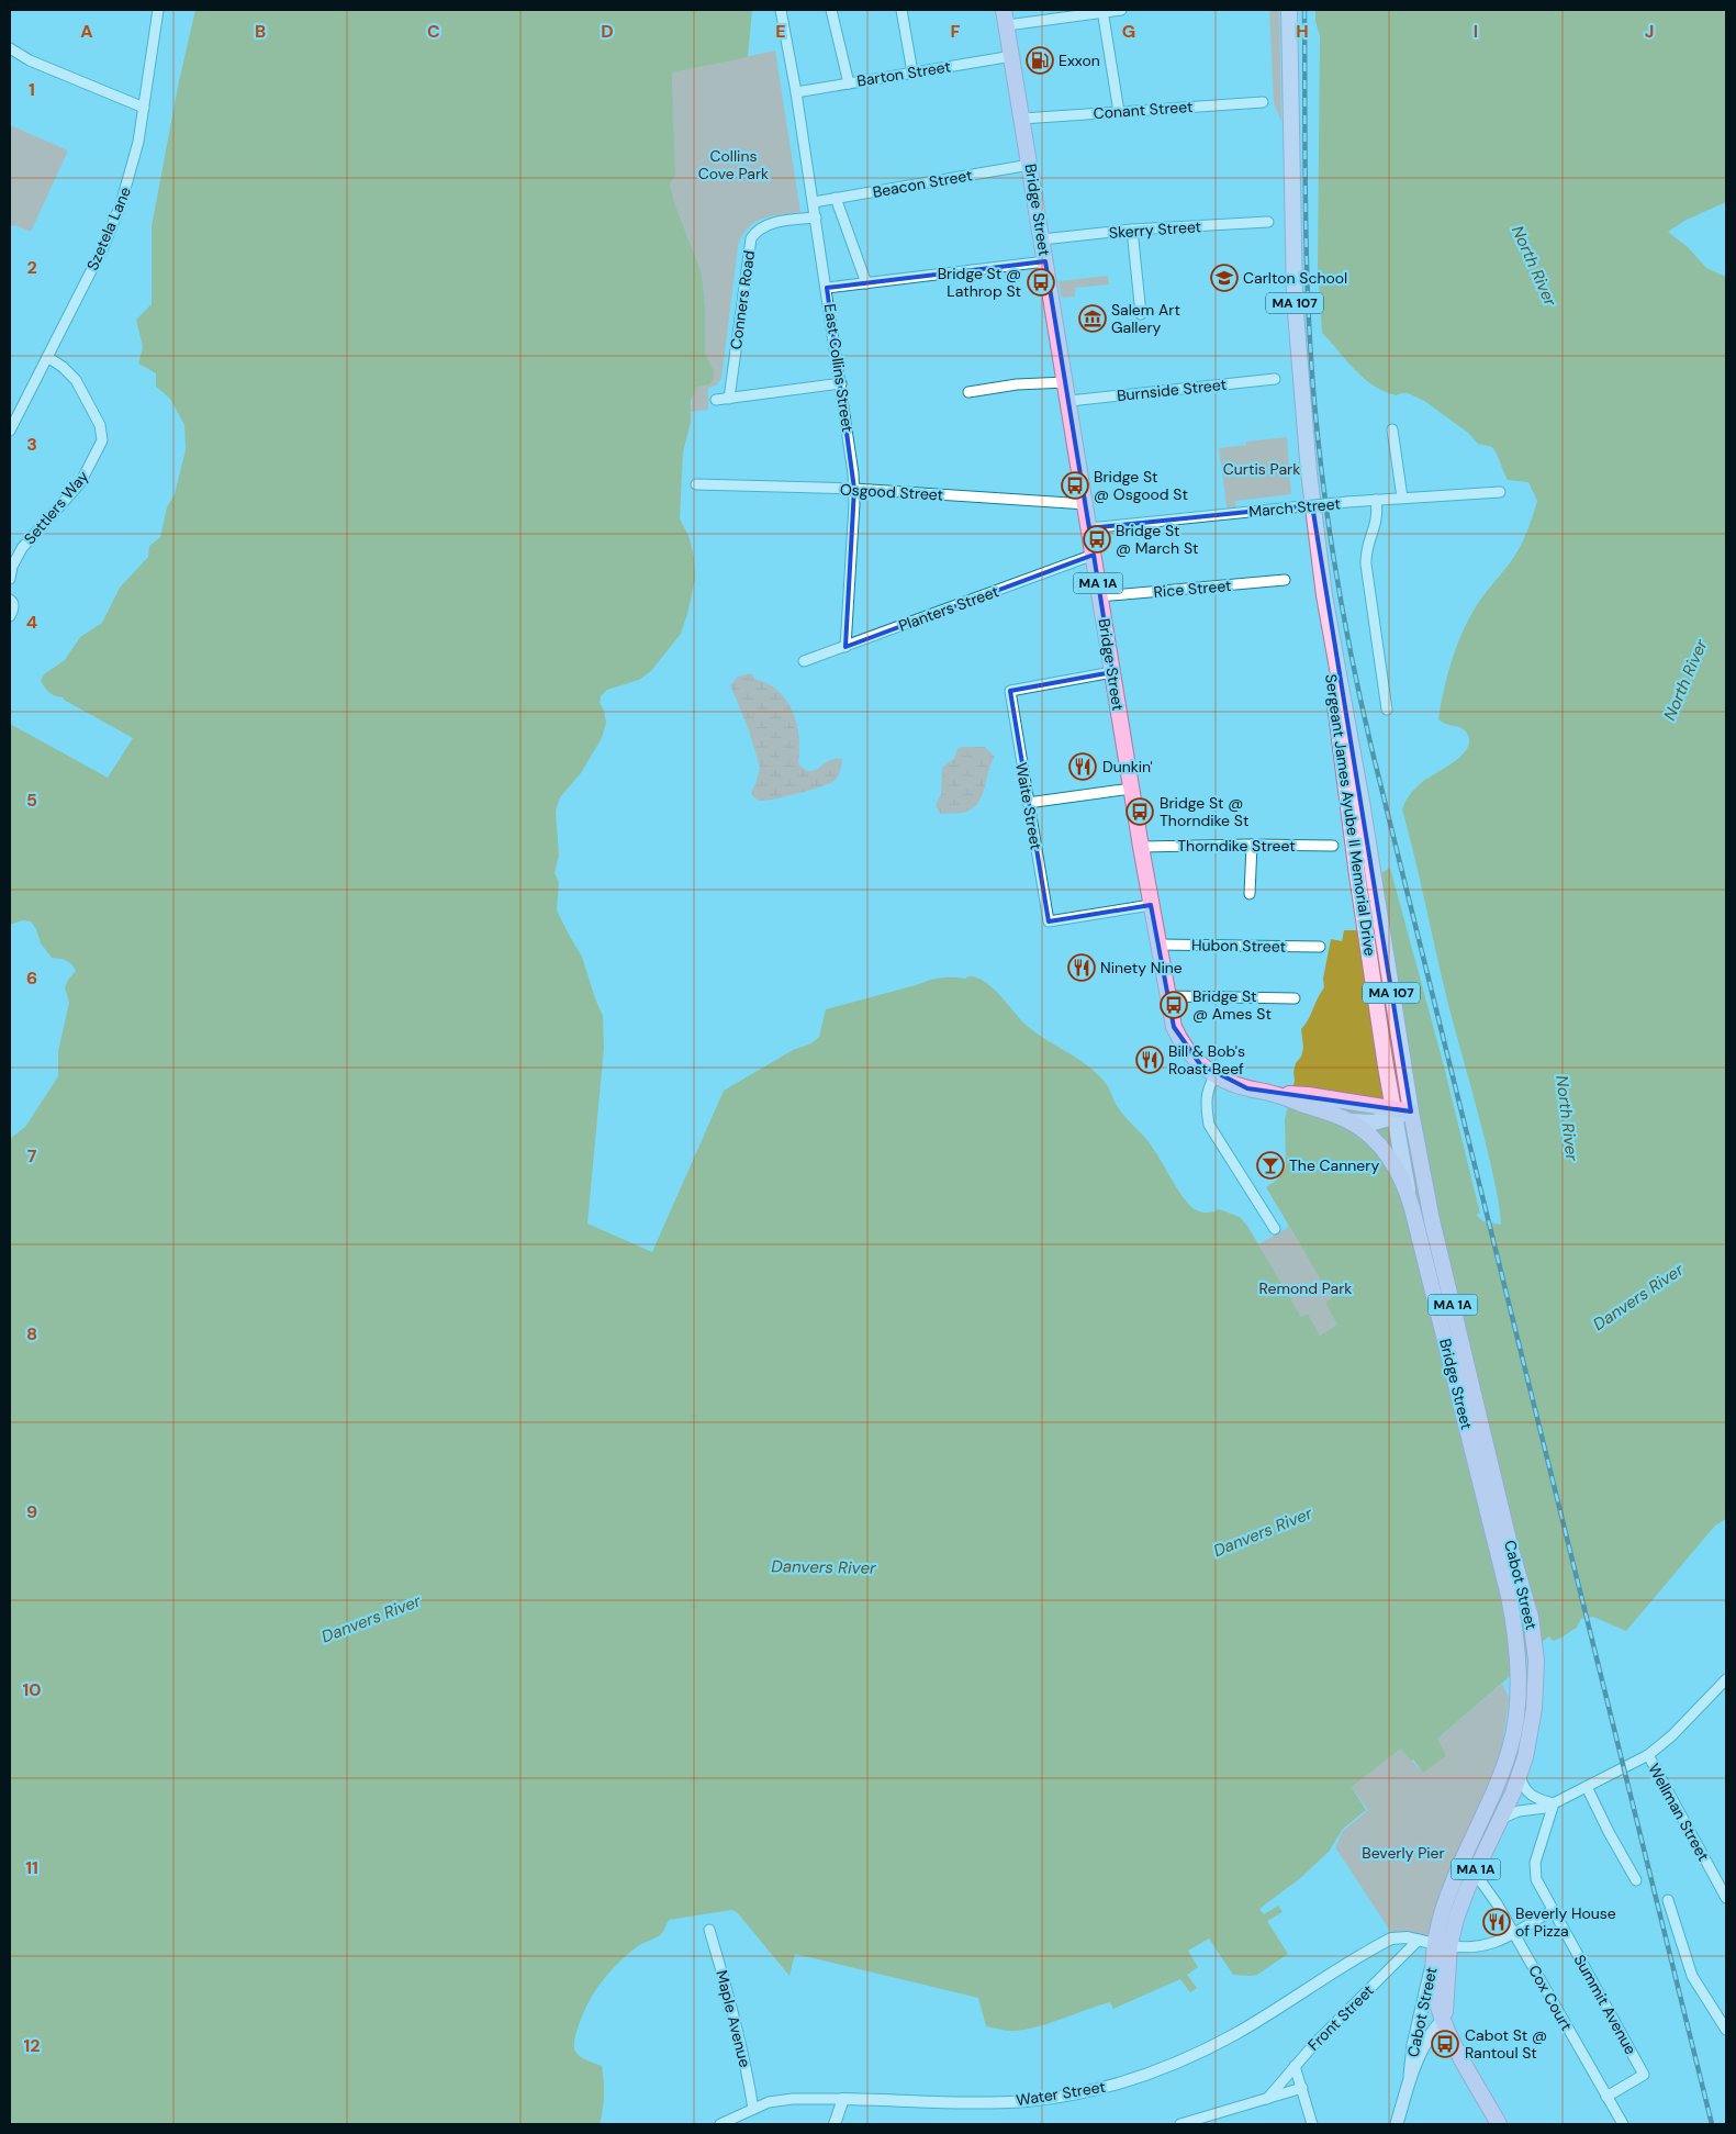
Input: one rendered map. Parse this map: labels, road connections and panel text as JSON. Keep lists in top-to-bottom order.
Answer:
{
  "streets": {
    "highway": ["Bridge Street", "MA 1A", "Cabot Street"],
    "main road": ["MA 107", "Sergeant James Ayube II Memorial Drive"],
    "street": [
      "Barton Street",
      "Conant Street",
      "Beacon Street",
      "Szetela Lane",
      "Skerry Street",
      "Conners Road",
      "East Collins Street",
      "Burnside Street",
      "Osgood Street",
      "Settlers Way",
      "March Street",
      "Rice Street",
      "Planters Street",
      "Waite Street",
      "Thorndike Street",
      "Hubon Street",
      "Wellman Street",
      "Cox Court",
      "Summit Avenue",
      "Front Street",
      "Maple Avenue",
      "Water Street"
    ]
  },
  "crossings": [
    ["Barton Street", "Bridge Street"],
    ["Barton Street", "East Collins Street"],
    ["Conant Street", "Bridge Street"],
    ["Beacon Street", "Bridge Street"],
    ["Beacon Street", "East Collins Street"],
    ["Bridge Street", "Skerry Street"],
    ["Bridge Street", "Burnside Street"],
    ["Bridge Street", "Osgood Street"],
    ["Bridge Street", "March Street"],
    ["Bridge Street", "Rice Street"],
    ["Bridge Street", "Planters Street"],
    ["Bridge Street", "Waite Street"],
    ["Bridge Street", "Sergeant James Ayube II Memorial Drive"],
    ["Bridge Street", "Thorndike Street"],
    ["Bridge Street", "Hubon Street"],
    ["Bridge Street", "Cabot Street"],
    ["Szetela Lane", "Settlers Way"],
    ["Conners Road", "East Collins Street"],
    ["East Collins Street", "Osgood Street"],
    ["East Collins Street", "Planters Street"],
    ["MA 1A", "Cabot Street"],
    ["MA 1A", "Water Street"],
    ["Cabot Street", "Cox Court"],
    ["Cabot Street", "Water Street"],
    ["Cox Court", "Summit Avenue"],
    ["Front Street", "Water Street"],
    ["Maple Avenue", "Water Street"]
  ],
  "water": ["North River", "Danvers River"],
  "parks": [
    "Collins Cove Park",
    "Curtis Park",
    "Remond Park",
    "Beverly Pier"
  ],
  "places": {
    "fuel station": ["Exxon"],
    "school or university": ["Carlton School"],
    "bus stop": [
      "Bridge St @ Lathrop St",
      "Bridge St @ Osgood St",
      "Bridge St @ March St",
      "Bridge St @ Thorndike St",
      "Bridge St @ Ames St",
      "Cabot St @ Rantoul St"
    ],
    "museum": ["Salem Art Gallery"],
    "restaurant": [
      "Dunkin'",
      "Ninety Nine",
      "Bill & Bob's Roast Beef",
      "Beverly House of Pizza"
    ],
    "bar": ["The Cannery"]
  },
  "grid": {
    "columns": [
      "A",
      "B",
      "C",
      "D",
      "E",
      "F",
      "G",
      "H",
      "I",
      "J"
    ],
    "rows": [
      "1",
      "2",
      "3",
      "4",
      "5",
      "6",
      "7",
      "8",
      "9",
      "10",
      "11",
      "12"
    ]
  }
}
